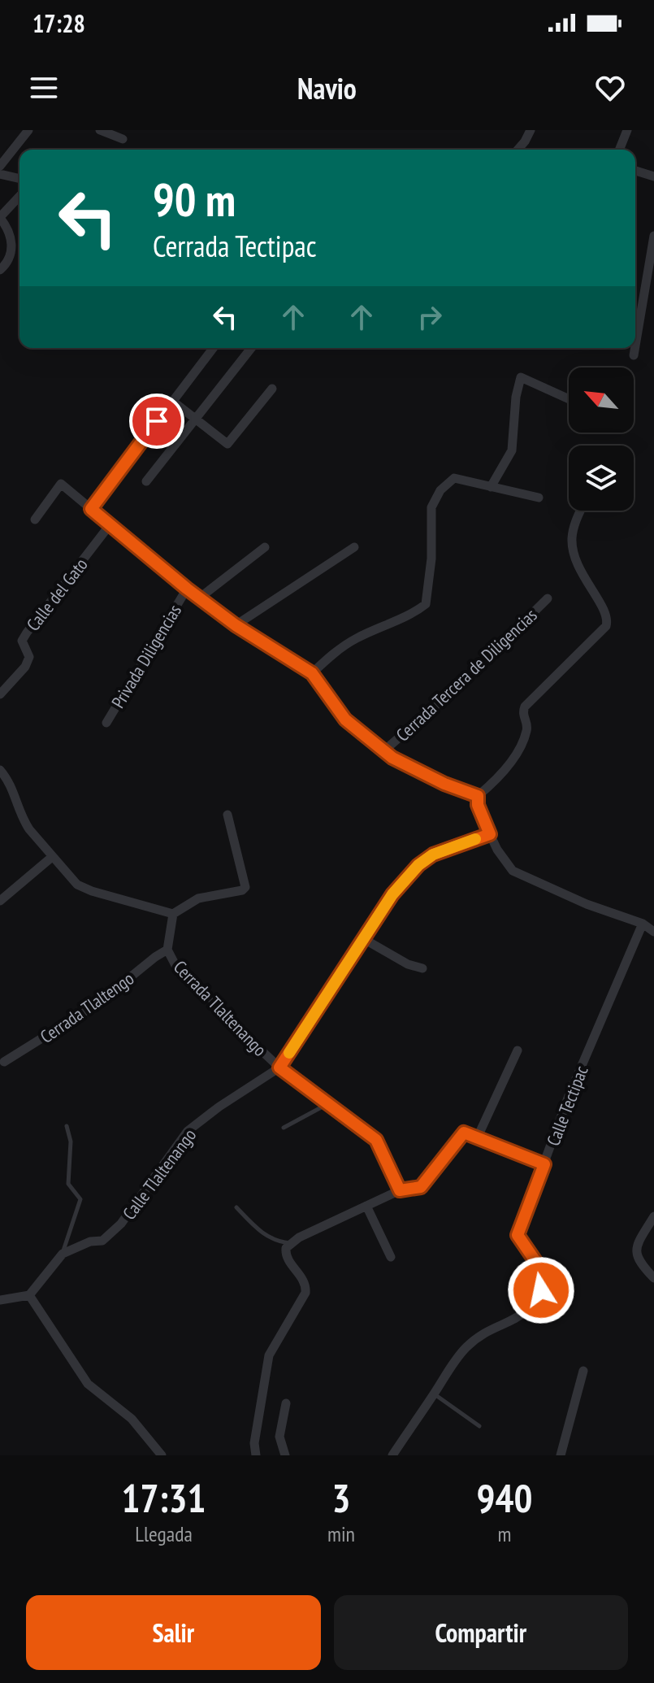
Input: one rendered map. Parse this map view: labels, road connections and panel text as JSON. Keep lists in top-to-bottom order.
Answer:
{
  "streets": {
    "street": [
      "Calle del Gato",
      "Privada Diligencias",
      "Cerrada Tercera de Diligencias",
      "Cerrada Tlaltengo",
      "Cerrada Tlaltenango",
      "Calle Tectipac",
      "Calle Tlaltenango"
    ]
  },
  "crossings": [
    ["Cerrada Tlaltengo", "Cerrada Tlaltenango"],
    ["Cerrada Tlaltenango", "Calle Tlaltenango"]
  ],
  "north": "top left",
  "page": {
    "status": "17:28",
    "header": "Navio",
    "turn": ["90 m", "Cerrada Tectipac"],
    "eta": [
      "17:31",
      "Llegada",
      "3",
      "min",
      "940",
      "m"
    ],
    "buttons": ["Salir", "Compartir"]
  }
}
